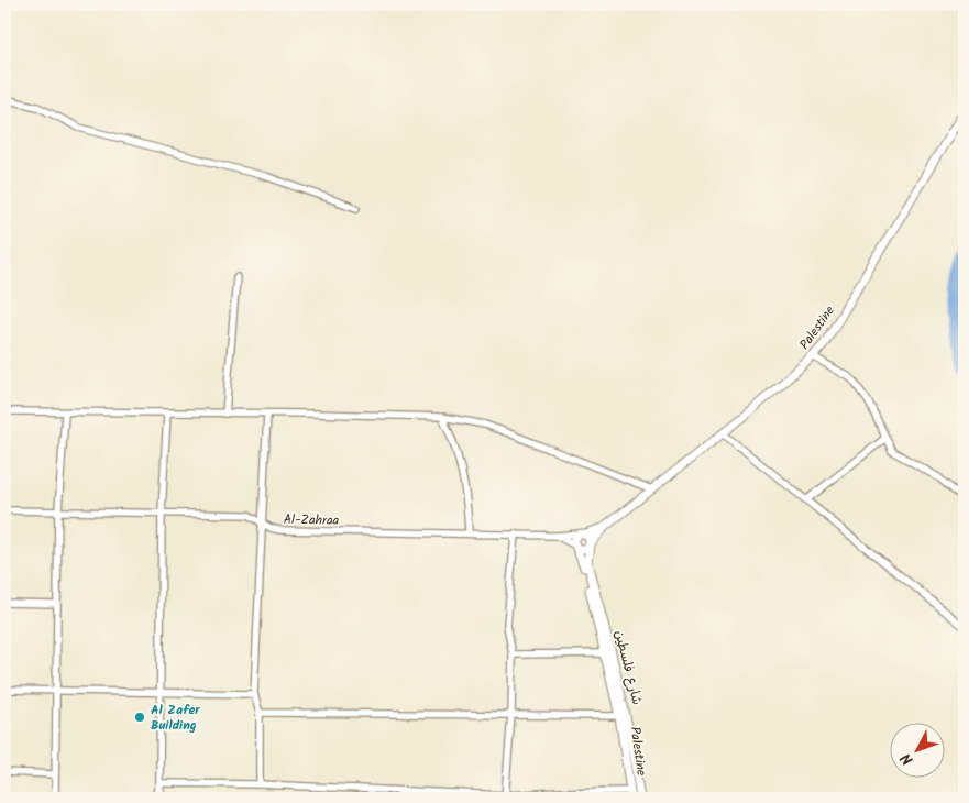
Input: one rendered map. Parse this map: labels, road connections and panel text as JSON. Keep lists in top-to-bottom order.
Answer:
{
  "streets": {
    "street": ["Palestine", "Al-Zahraa", "شارع فلسطين"]
  },
  "crossings": [
    ["Palestine", "Al-Zahraa"],
    ["Palestine", "شارع فلسطين"],
    ["Al-Zahraa", "شارع فلسطين"]
  ],
  "places": ["Al Zafer Building"],
  "north": "bottom left"
}
